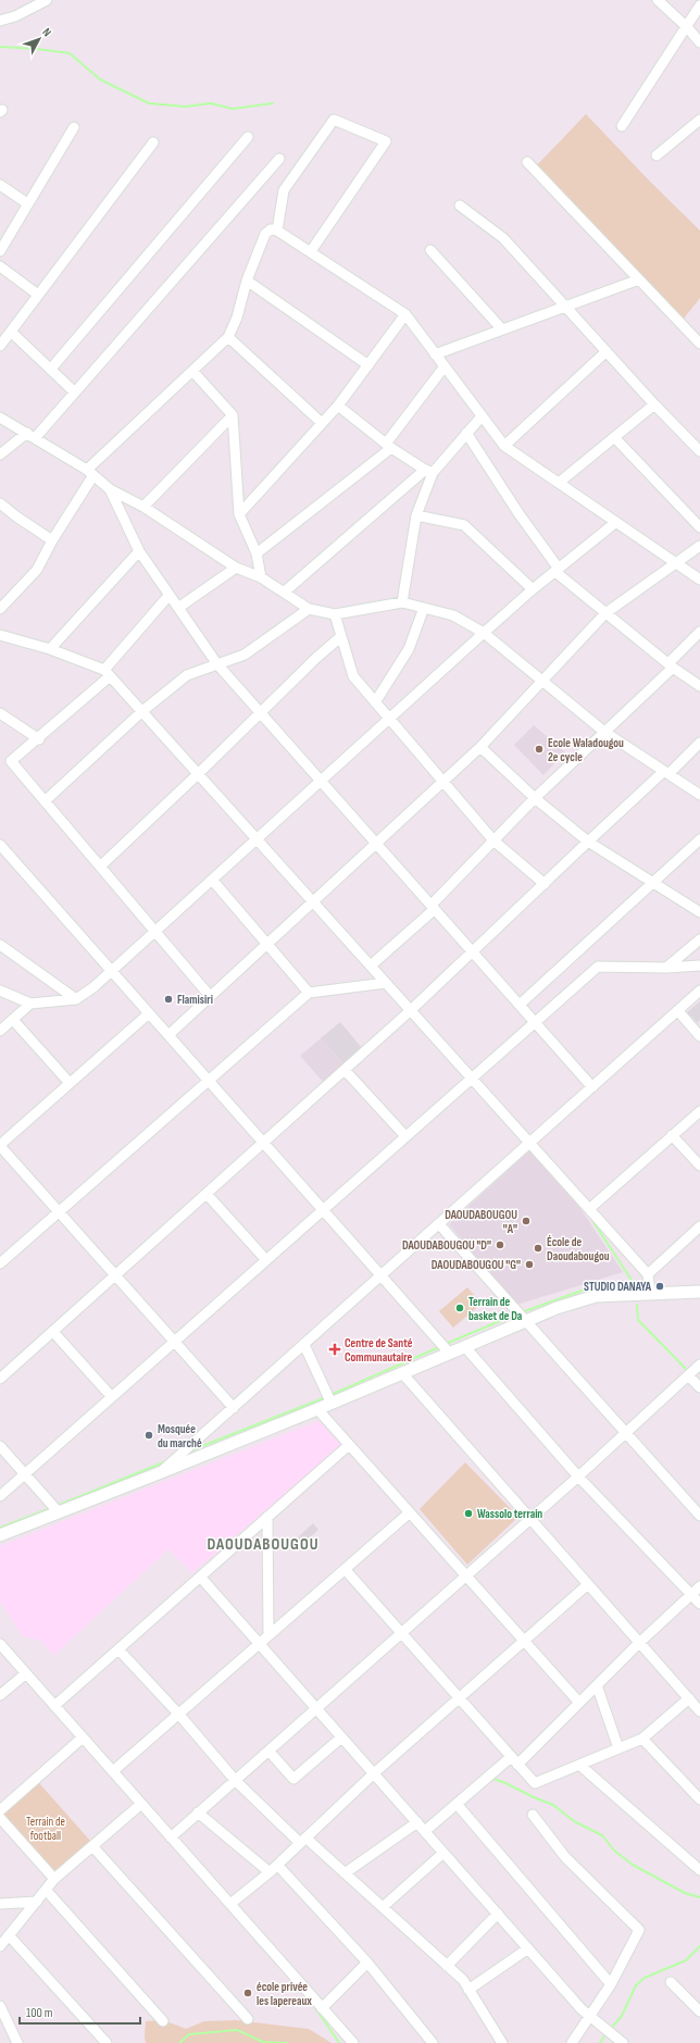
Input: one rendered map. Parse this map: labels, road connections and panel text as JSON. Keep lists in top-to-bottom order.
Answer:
{
  "districts": ["DAOUDABOUGOU"],
  "parks": ["Terrain de football"],
  "places": {
    "other": [
      "Ecole Waladougou 2e cycle",
      "Flamisiri",
      "DAOUDABOUGOU ''A''",
      "DAOUDABOUGOU ''D''",
      "École de Daoudabougou",
      "DAOUDABOUGOU ''G''",
      "STUDIO DANAYA",
      "Terrain de basket de Da",
      "Mosquée du marché",
      "Wassolo terrain",
      "école privée les lapereaux"
    ],
    "health": ["Centre de Santé Communautaire"]
  },
  "scale_bar": "100 m",
  "north": "top right"
}
